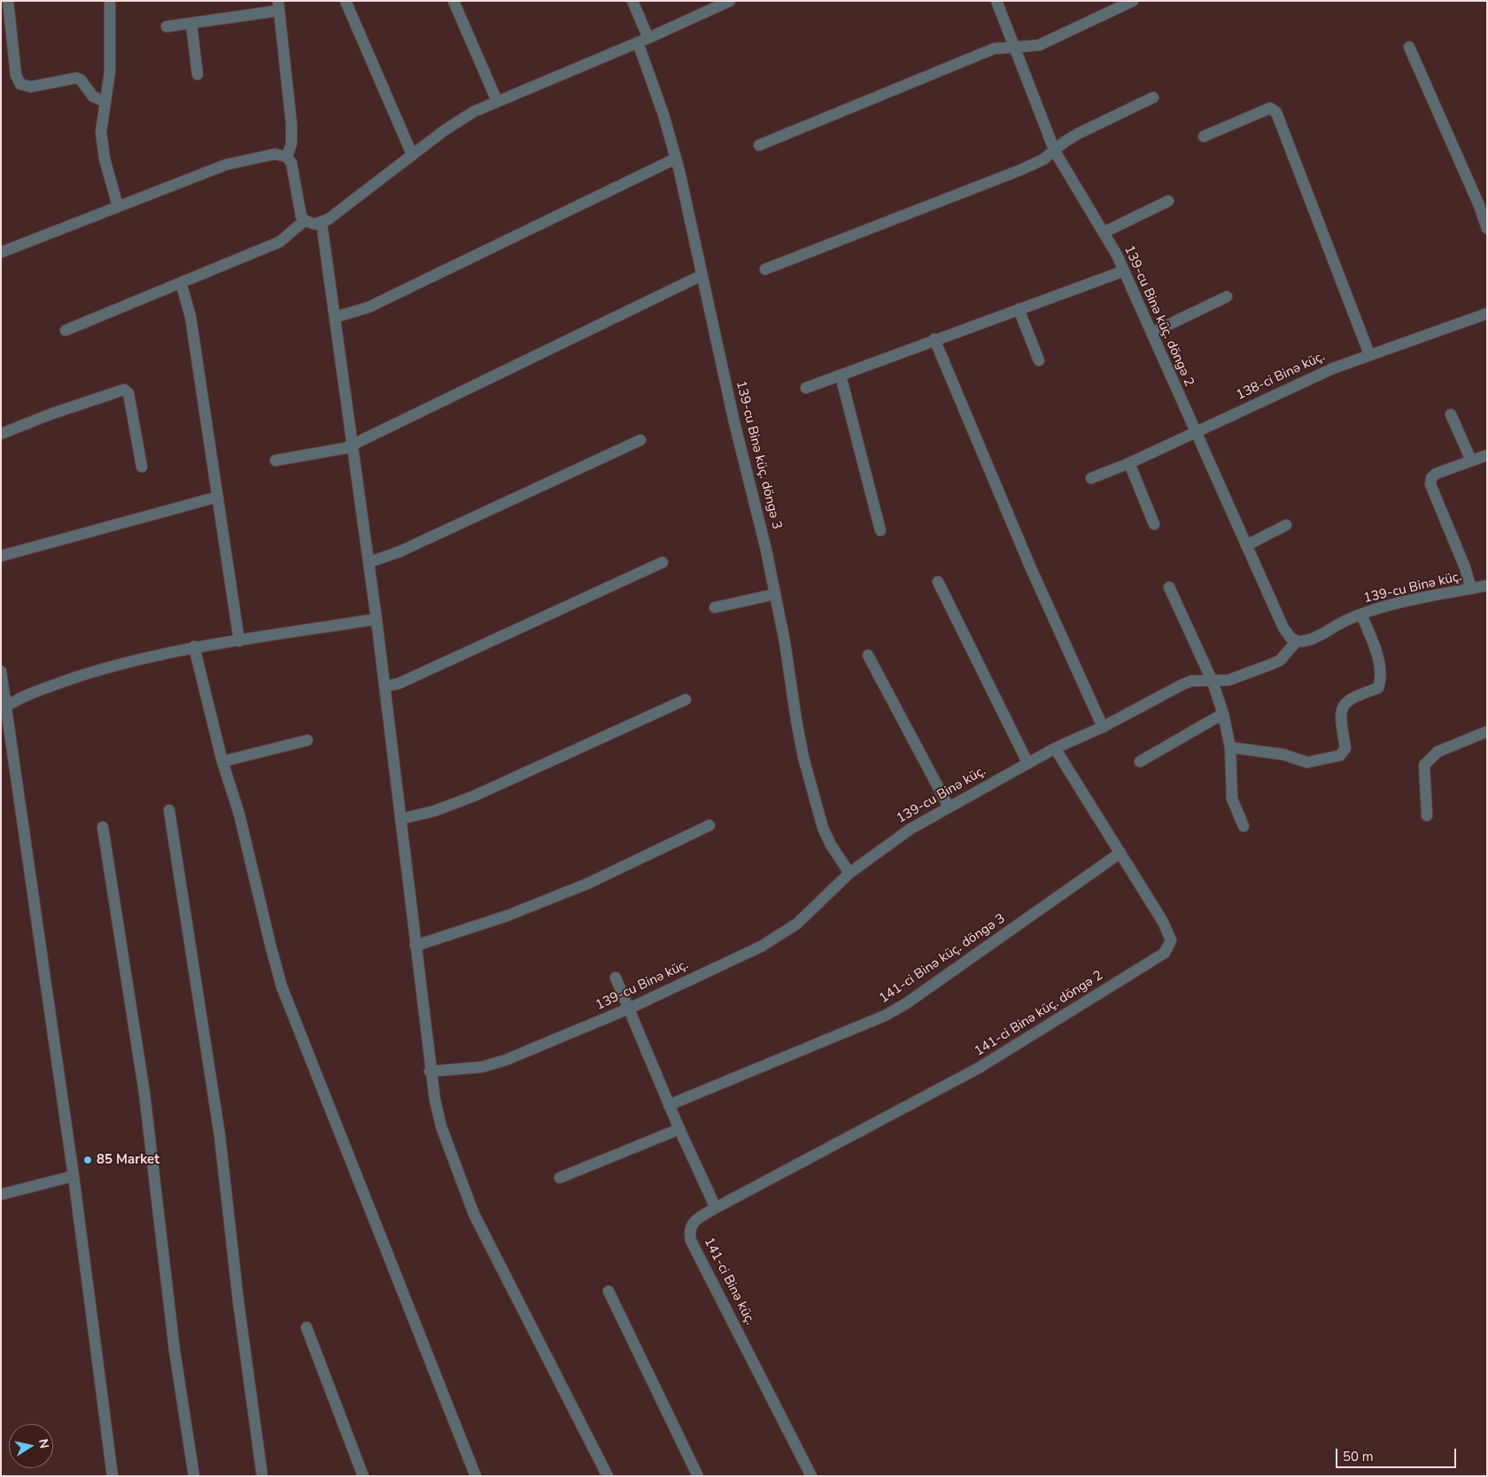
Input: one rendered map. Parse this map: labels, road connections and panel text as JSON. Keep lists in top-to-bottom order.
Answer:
{
  "streets": {
    "street": [
      "139-cu Binə küç. döngə 2",
      "138-ci Binə küç.",
      "139-cu Binə küç. döngə 3",
      "139-cu Binə küç.",
      "141-ci Binə küç. döngə 3",
      "141-ci Binə küç. döngə 2",
      "141-ci Binə küç."
    ]
  },
  "crossings": [
    ["139-cu Binə küç. döngə 2", "138-ci Binə küç."],
    ["139-cu Binə küç. döngə 2", "139-cu Binə küç."],
    ["139-cu Binə küç. döngə 3", "139-cu Binə küç."],
    ["139-cu Binə küç.", "141-ci Binə küç. döngə 2"],
    ["141-ci Binə küç. döngə 3", "141-ci Binə küç. döngə 2"],
    ["141-ci Binə küç. döngə 2", "141-ci Binə küç."]
  ],
  "places": ["85 Market"],
  "scale_bar": "50 m",
  "north": "right"
}
